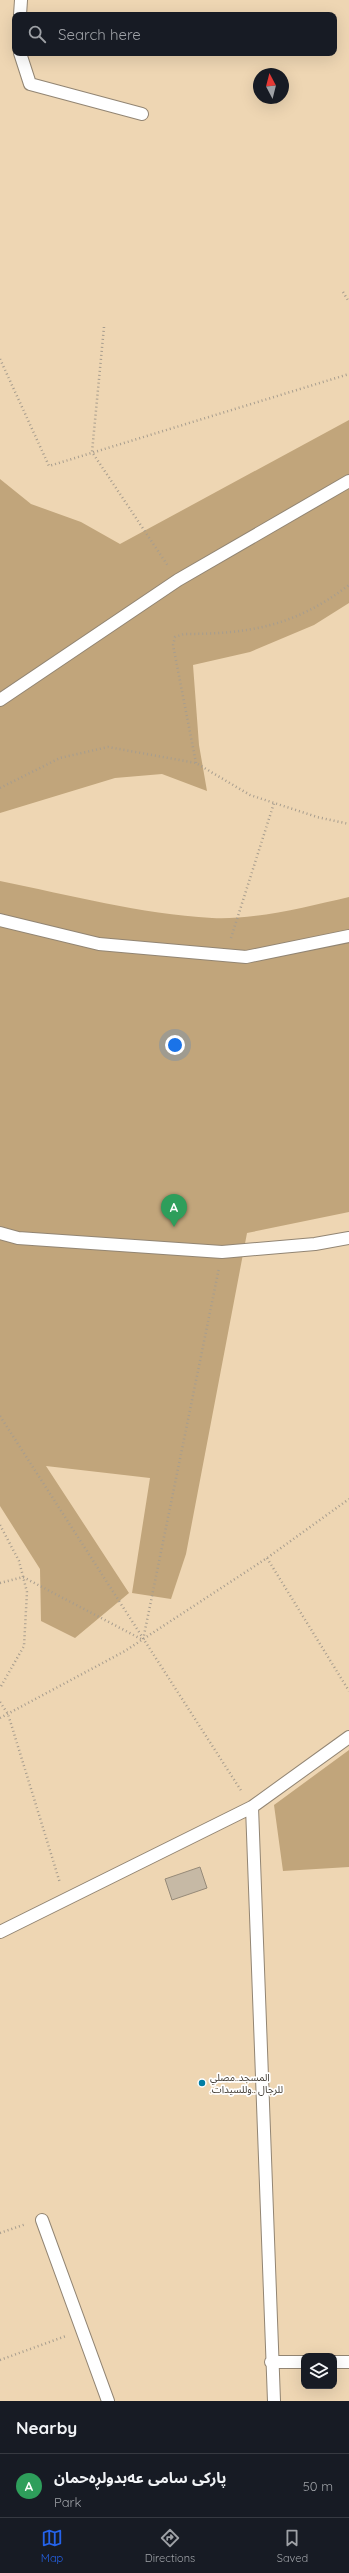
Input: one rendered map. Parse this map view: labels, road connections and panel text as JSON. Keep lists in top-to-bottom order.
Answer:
{
  "places": ["المسجد..مصلي .للرجال ..وللسيدات"],
  "north": "top",
  "page": {
    "search": "Search here",
    "pins": "A",
    "heading": "Nearby",
    "list": [
      {
        "mark": "A",
        "name": "پارکی سامی عەبدولڕەحمان",
        "note": "Park",
        "value": "50 m"
      }
    ],
    "nav": ["Map", "Directions", "Saved"]
  }
}
